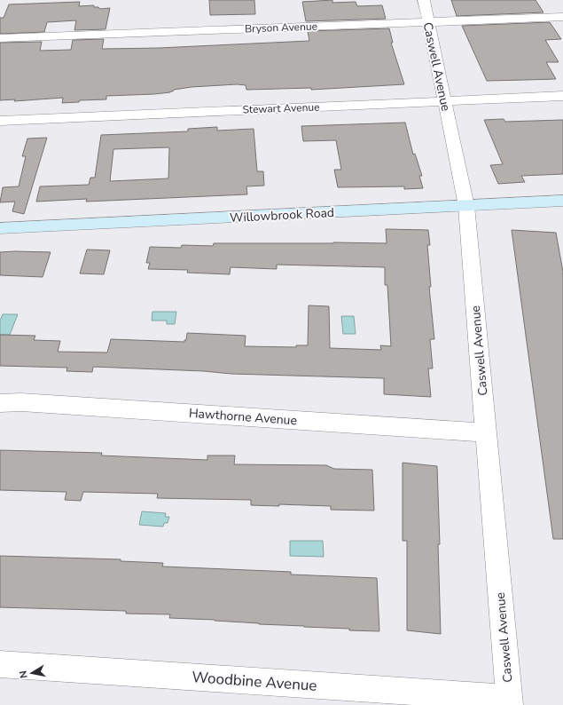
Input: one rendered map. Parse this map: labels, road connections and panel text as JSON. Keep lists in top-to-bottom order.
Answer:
{
  "streets": {
    "street": [
      "Bryson Avenue",
      "Caswell Avenue",
      "Stewart Avenue",
      "Willowbrook Road",
      "Hawthorne Avenue",
      "Woodbine Avenue"
    ]
  },
  "crossings": [
    ["Bryson Avenue", "Caswell Avenue"],
    ["Caswell Avenue", "Stewart Avenue"],
    ["Caswell Avenue", "Willowbrook Road"],
    ["Caswell Avenue", "Hawthorne Avenue"],
    ["Caswell Avenue", "Woodbine Avenue"]
  ],
  "north": "left"
}
